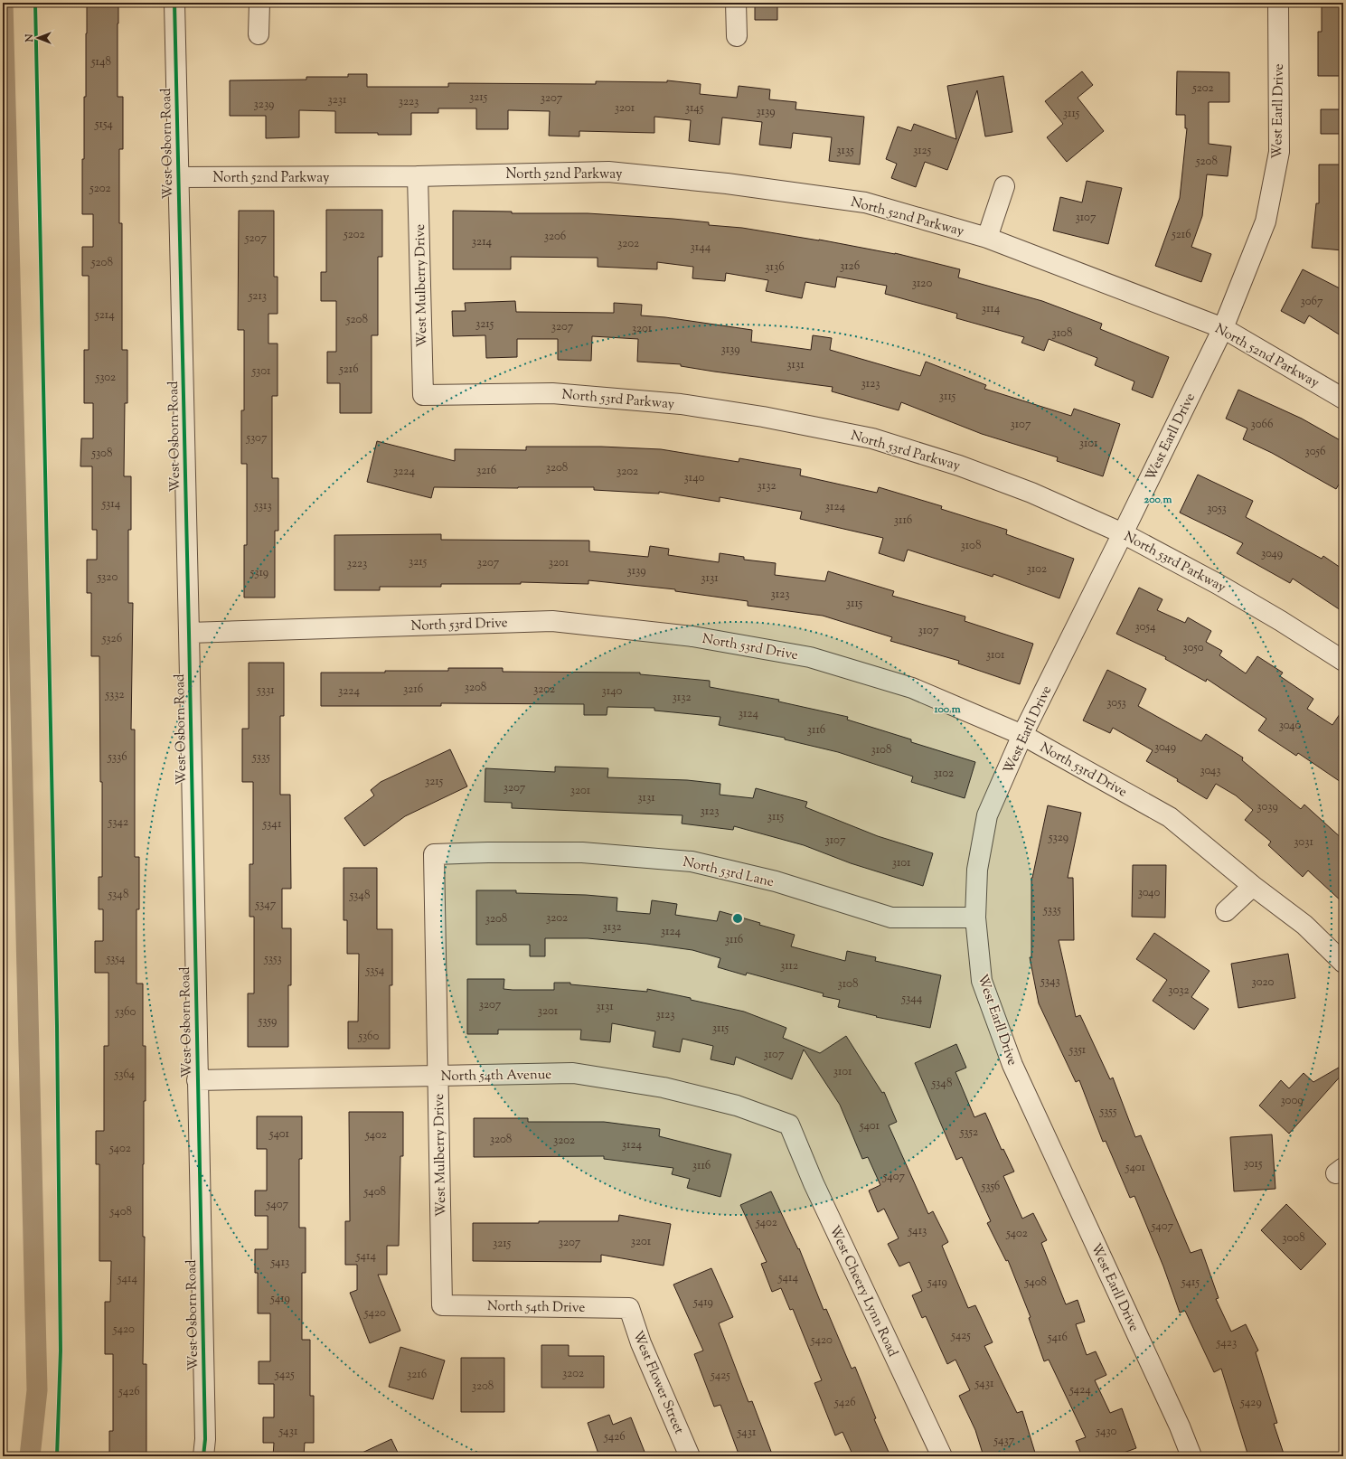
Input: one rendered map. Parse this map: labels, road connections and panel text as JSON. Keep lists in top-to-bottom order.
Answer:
{
  "streets": {
    "street": [
      "West Earll Drive",
      "West Osborn Road",
      "North 52nd Parkway",
      "West Mulberry Drive",
      "North 53rd Parkway",
      "North 53rd Drive",
      "North 53rd Lane",
      "North 54th Avenue",
      "West Cheery Lynn Road",
      "North 54th Drive",
      "West Flower Street"
    ]
  },
  "crossings": [
    ["West Earll Drive", "North 52nd Parkway"],
    ["West Earll Drive", "North 53rd Parkway"],
    ["West Earll Drive", "North 53rd Drive"],
    ["West Earll Drive", "North 53rd Lane"],
    ["West Osborn Road", "North 52nd Parkway"],
    ["West Osborn Road", "North 53rd Drive"],
    ["West Osborn Road", "North 54th Avenue"],
    ["North 52nd Parkway", "West Mulberry Drive"],
    ["West Mulberry Drive", "North 53rd Parkway"],
    ["West Mulberry Drive", "North 53rd Lane"],
    ["West Mulberry Drive", "North 54th Avenue"],
    ["West Mulberry Drive", "North 54th Drive"],
    ["North 54th Avenue", "West Cheery Lynn Road"],
    ["North 54th Drive", "West Flower Street"]
  ],
  "house_numbers": [
    "5148",
    "5202",
    "3215",
    "3207",
    "3231",
    "3223",
    "3239",
    "3201",
    "3145",
    "3139",
    "3115",
    "5154",
    "3135",
    "3125",
    "5208",
    "5202",
    "3107",
    "5202",
    "5216",
    "3206",
    "5207",
    "3214",
    "3202",
    "3144",
    "5208",
    "3126",
    "3136",
    "3120",
    "5213",
    "3067",
    "3114",
    "5214",
    "5208",
    "3215",
    "3207",
    "3201",
    "3108",
    "3139",
    "3131",
    "5216",
    "5301",
    "5302",
    "3123",
    "3115",
    "3107",
    "3066",
    "5307",
    "3101",
    "3056",
    "5308",
    "3208",
    "3216",
    "3224",
    "3202",
    "3140",
    "3132",
    "5314",
    "5313",
    "3124",
    "3053",
    "3116",
    "3108",
    "3049",
    "3215",
    "3207",
    "3201",
    "3223",
    "3102",
    "3139",
    "5319",
    "5320",
    "3131",
    "3123",
    "3115",
    "3054",
    "3107",
    "5326",
    "3050",
    "3101",
    "3208",
    "3216",
    "3202",
    "5331",
    "3224",
    "3140",
    "5332",
    "3132",
    "3053",
    "3124",
    "3040",
    "3116",
    "3049",
    "3108",
    "5336",
    "5335",
    "3043",
    "3102",
    "3215",
    "3207",
    "3201",
    "3131",
    "3039",
    "3123",
    "3115",
    "5342",
    "5341",
    "5329",
    "3107",
    "3031",
    "3101",
    "3040",
    "5348",
    "5348",
    "5347",
    "5335",
    "3202",
    "3208",
    "3132",
    "3124",
    "3116",
    "5354",
    "5353",
    "3112",
    "5354",
    "5343",
    "3020",
    "3108",
    "3032",
    "5344",
    "3207",
    "3131",
    "3201",
    "5360",
    "3123",
    "5359",
    "3115",
    "5360",
    "5351",
    "3107",
    "3101",
    "5364",
    "5348",
    "3009",
    "5355",
    "5401",
    "5352",
    "5401",
    "5402",
    "3208",
    "3202",
    "3124",
    "5402",
    "3015",
    "3116",
    "5401",
    "5407",
    "5356",
    "5408",
    "5407",
    "5408",
    "5402",
    "5407",
    "5413",
    "5402",
    "3008",
    "3201",
    "3207",
    "3215",
    "5414",
    "5413",
    "5414",
    "5414",
    "5419",
    "5408",
    "5415",
    "5419",
    "5419",
    "5420",
    "5420",
    "5425",
    "5416",
    "5420",
    "5423",
    "3202",
    "5425",
    "3216",
    "5425",
    "5431",
    "3208",
    "5424",
    "5426",
    "5426",
    "5429",
    "5431",
    "5430",
    "5431",
    "5426",
    "5437"
  ],
  "north": "left",
  "rings": ["200 m", "100 m"]
}
